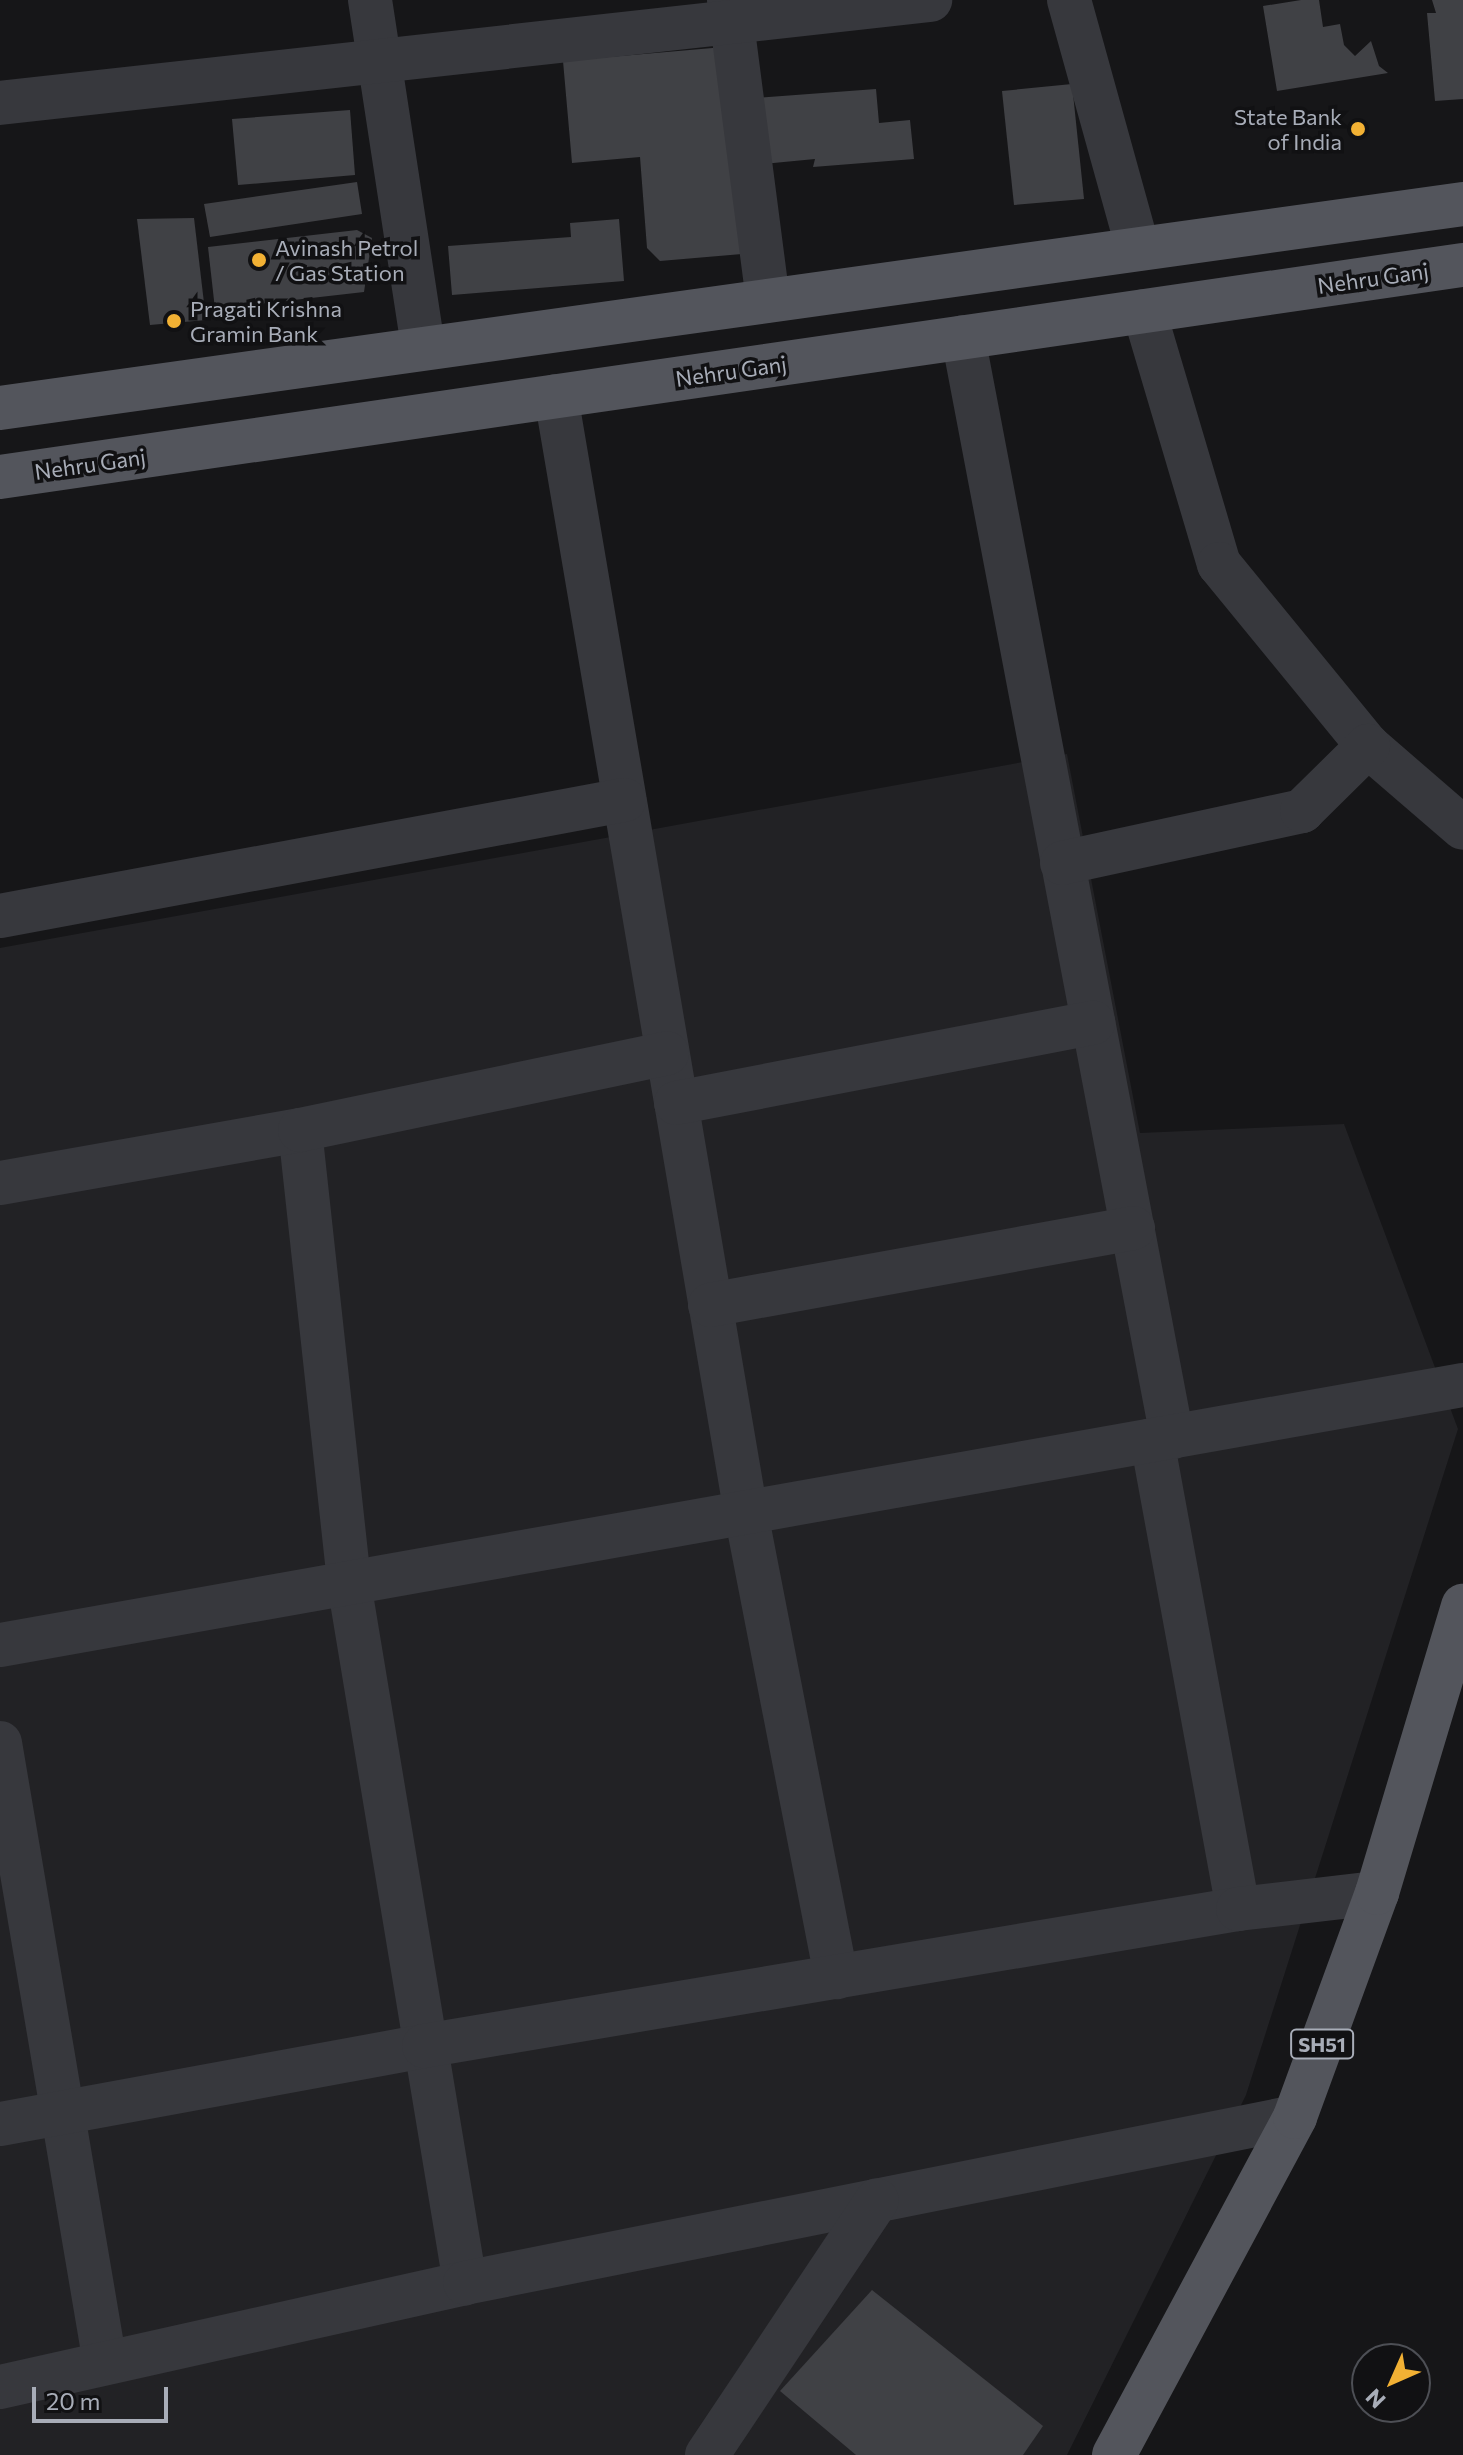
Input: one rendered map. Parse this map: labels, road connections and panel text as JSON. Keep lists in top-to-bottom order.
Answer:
{
  "streets": {
    "main road": ["Nehru Ganj", "SH51"]
  },
  "places": ["State Bank of India", "Avinash Petrol / Gas Station", "Pragati Krishna Gramin Bank"],
  "scale_bar": "20 m",
  "north": "bottom left"
}
